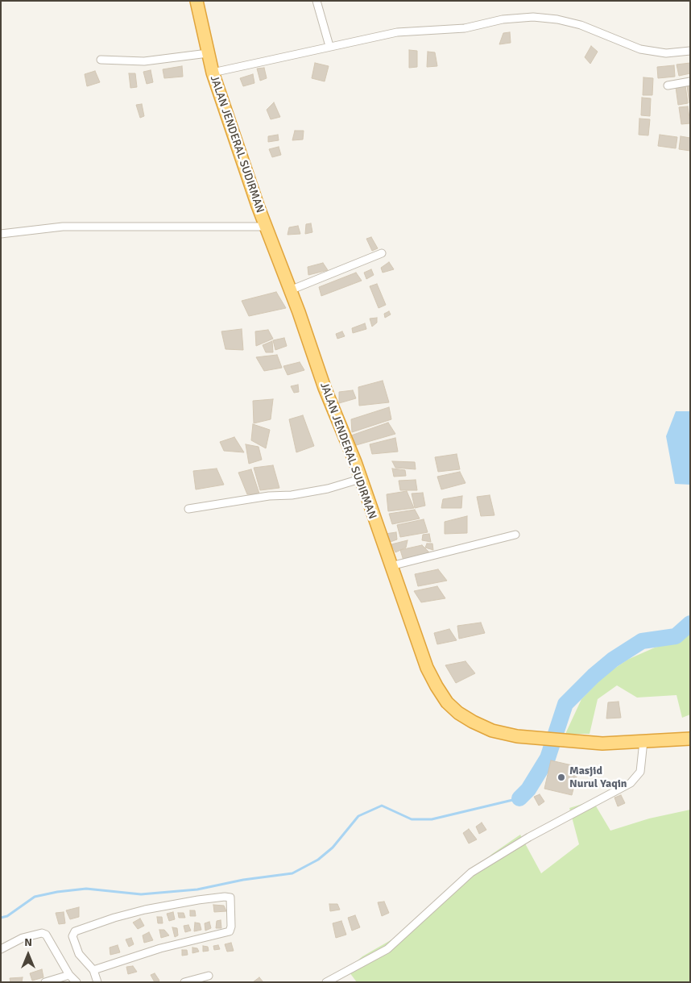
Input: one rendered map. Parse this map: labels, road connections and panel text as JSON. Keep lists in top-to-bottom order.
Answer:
{
  "streets": {
    "highway": ["JALAN JENDERAL SUDIRMAN"]
  },
  "places": ["Masjid Nurul Yaqin"],
  "north": "top"
}
